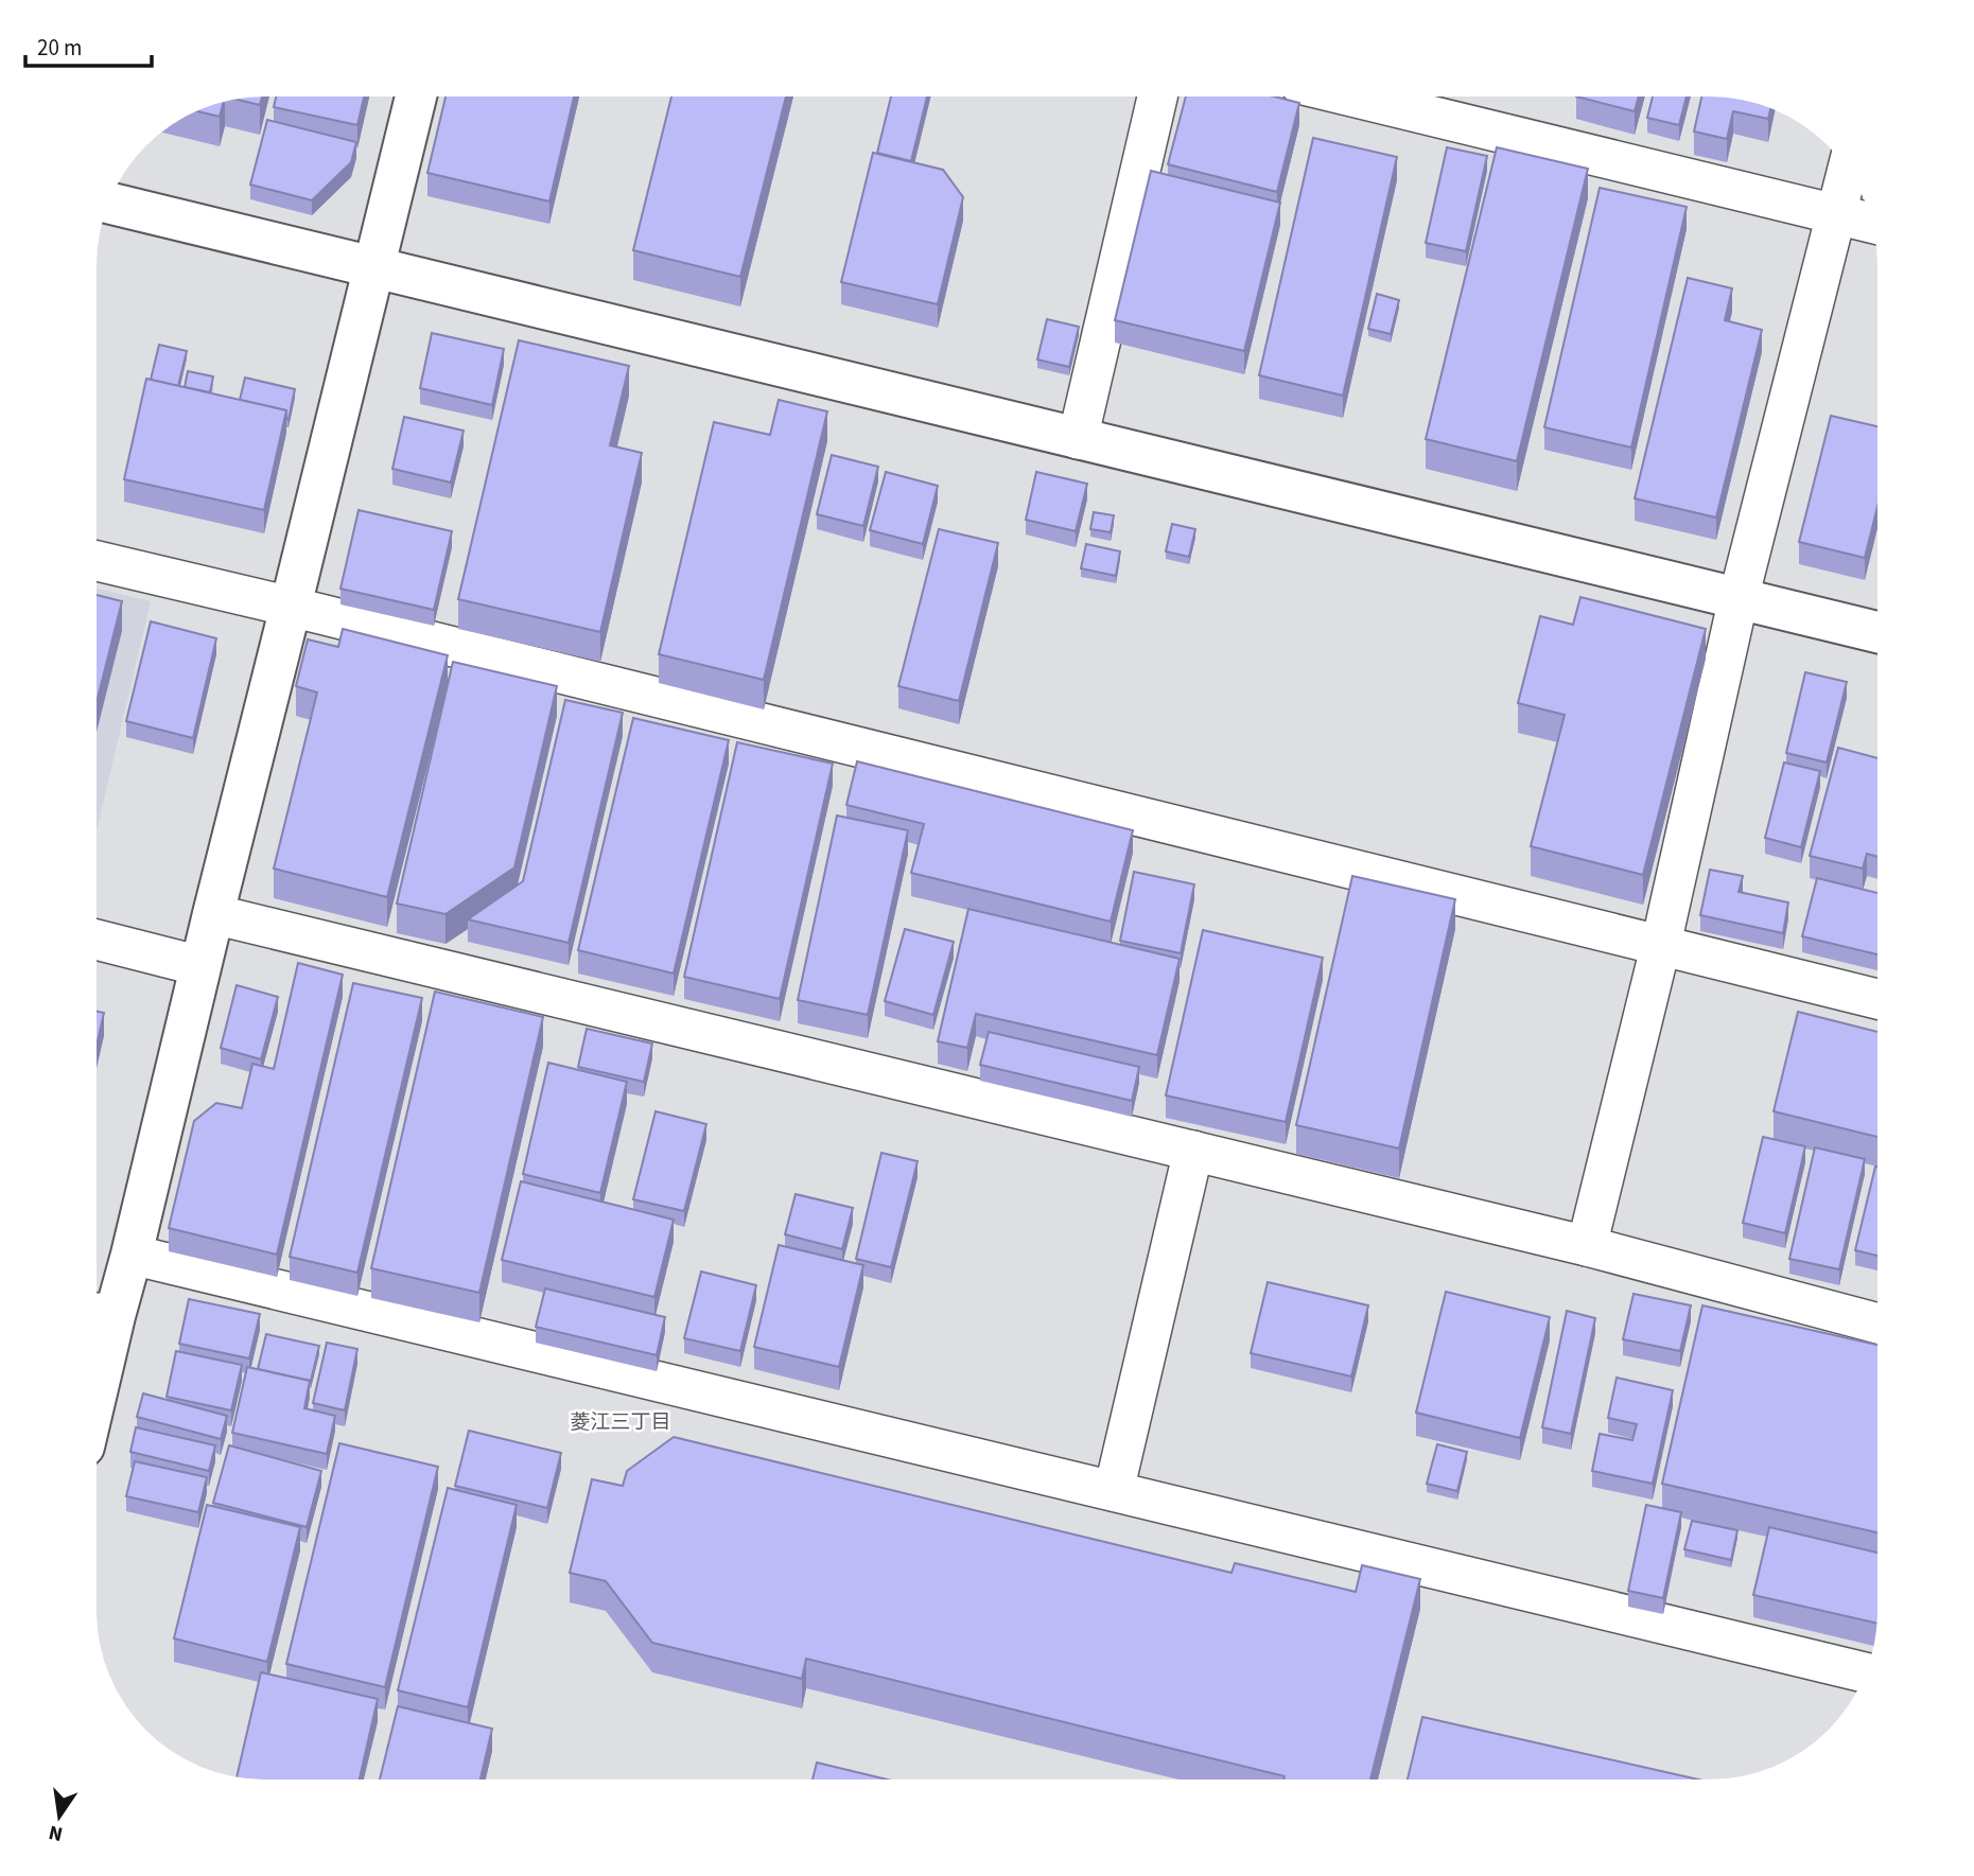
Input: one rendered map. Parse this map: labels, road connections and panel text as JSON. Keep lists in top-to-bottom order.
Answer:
{
  "districts": ["菱江三丁目"],
  "scale_bar": "20 m",
  "north": "bottom"
}
